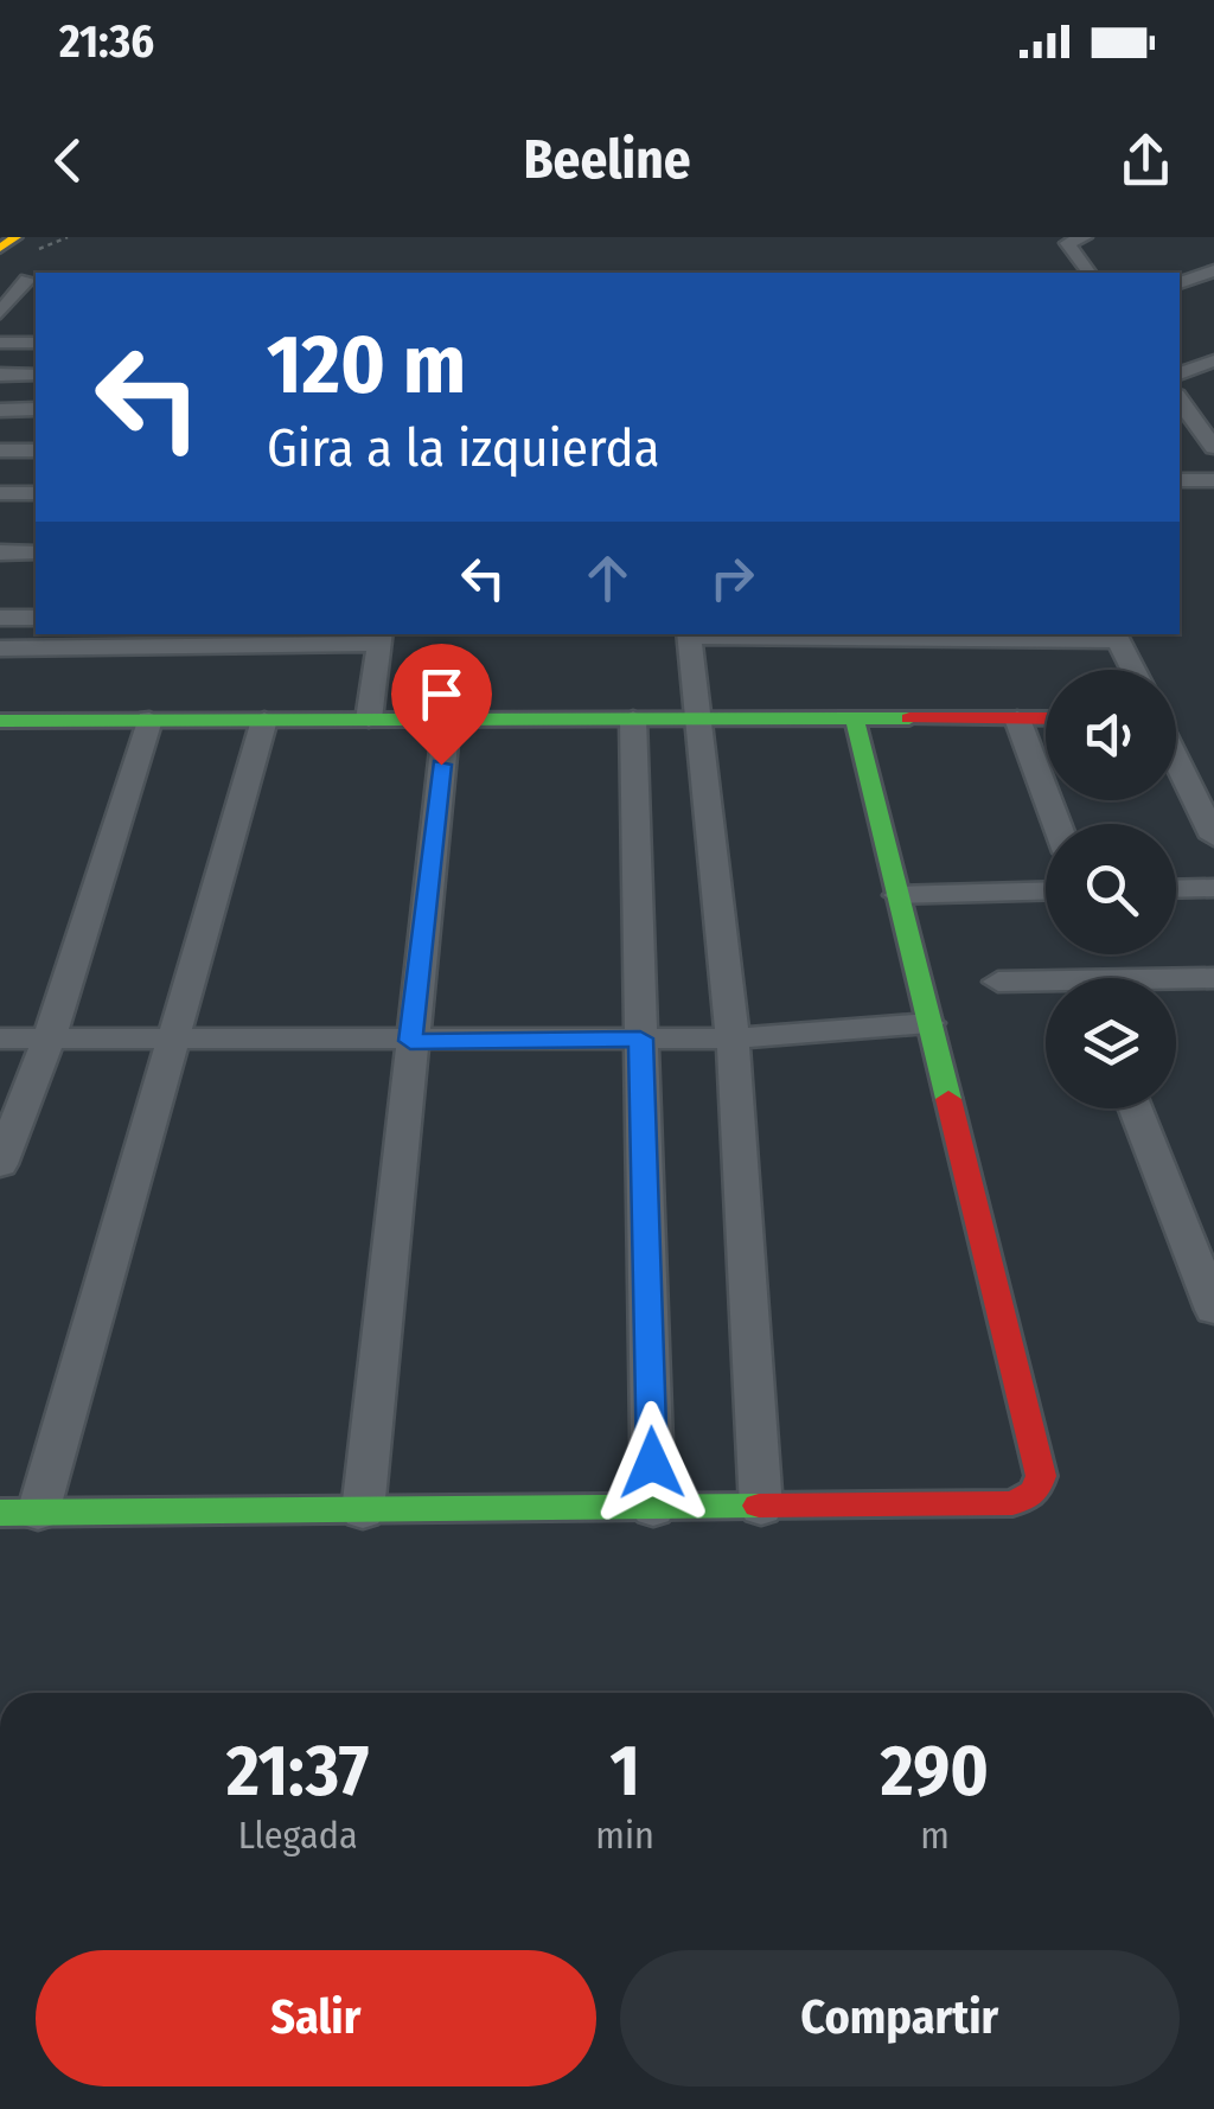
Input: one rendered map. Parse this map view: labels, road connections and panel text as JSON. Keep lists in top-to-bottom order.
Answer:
{
  "page": {
    "status": "21:36",
    "header": "Beeline",
    "turn": ["120 m", "Gira a la izquierda"],
    "eta": [
      "21:37",
      "Llegada",
      "1",
      "min",
      "290",
      "m"
    ],
    "buttons": ["Salir", "Compartir"]
  }
}
